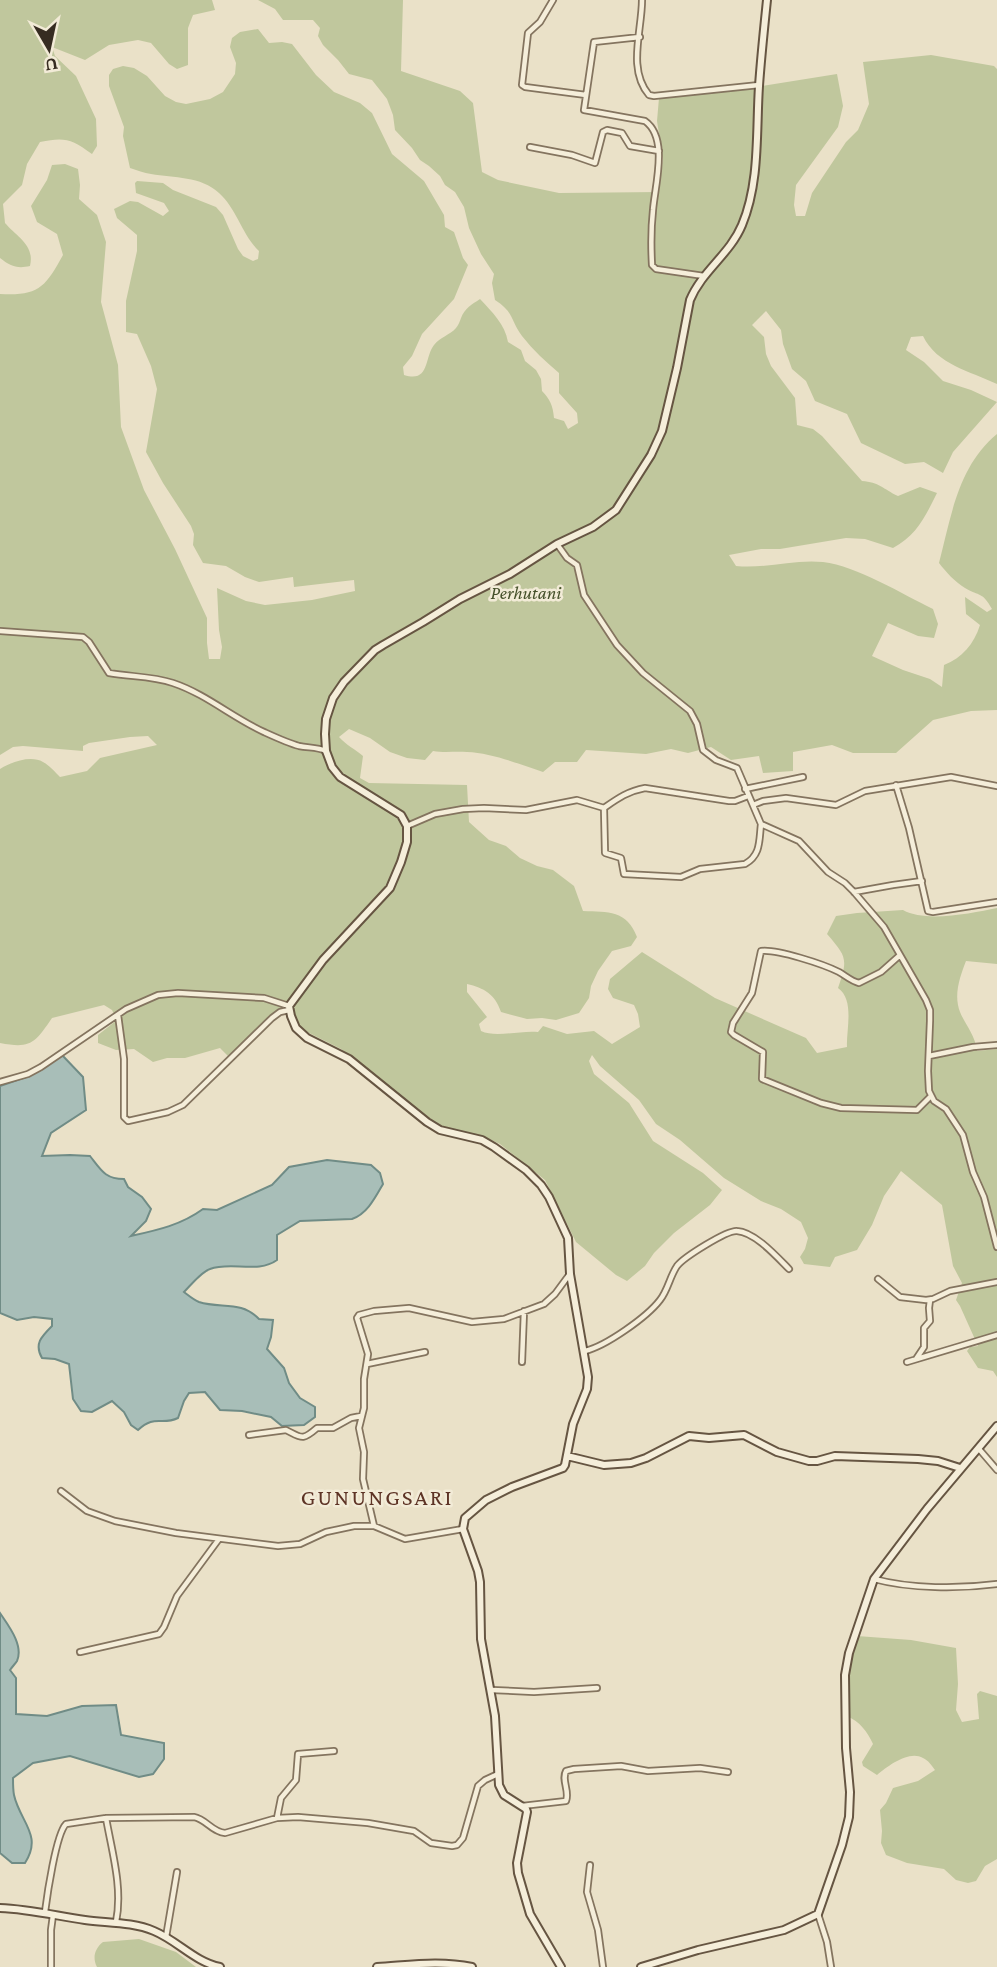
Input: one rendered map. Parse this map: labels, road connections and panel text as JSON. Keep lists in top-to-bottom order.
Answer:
{
  "districts": ["GUNUNGSARI"],
  "parks": ["Perhutani"],
  "north": "bottom"
}
